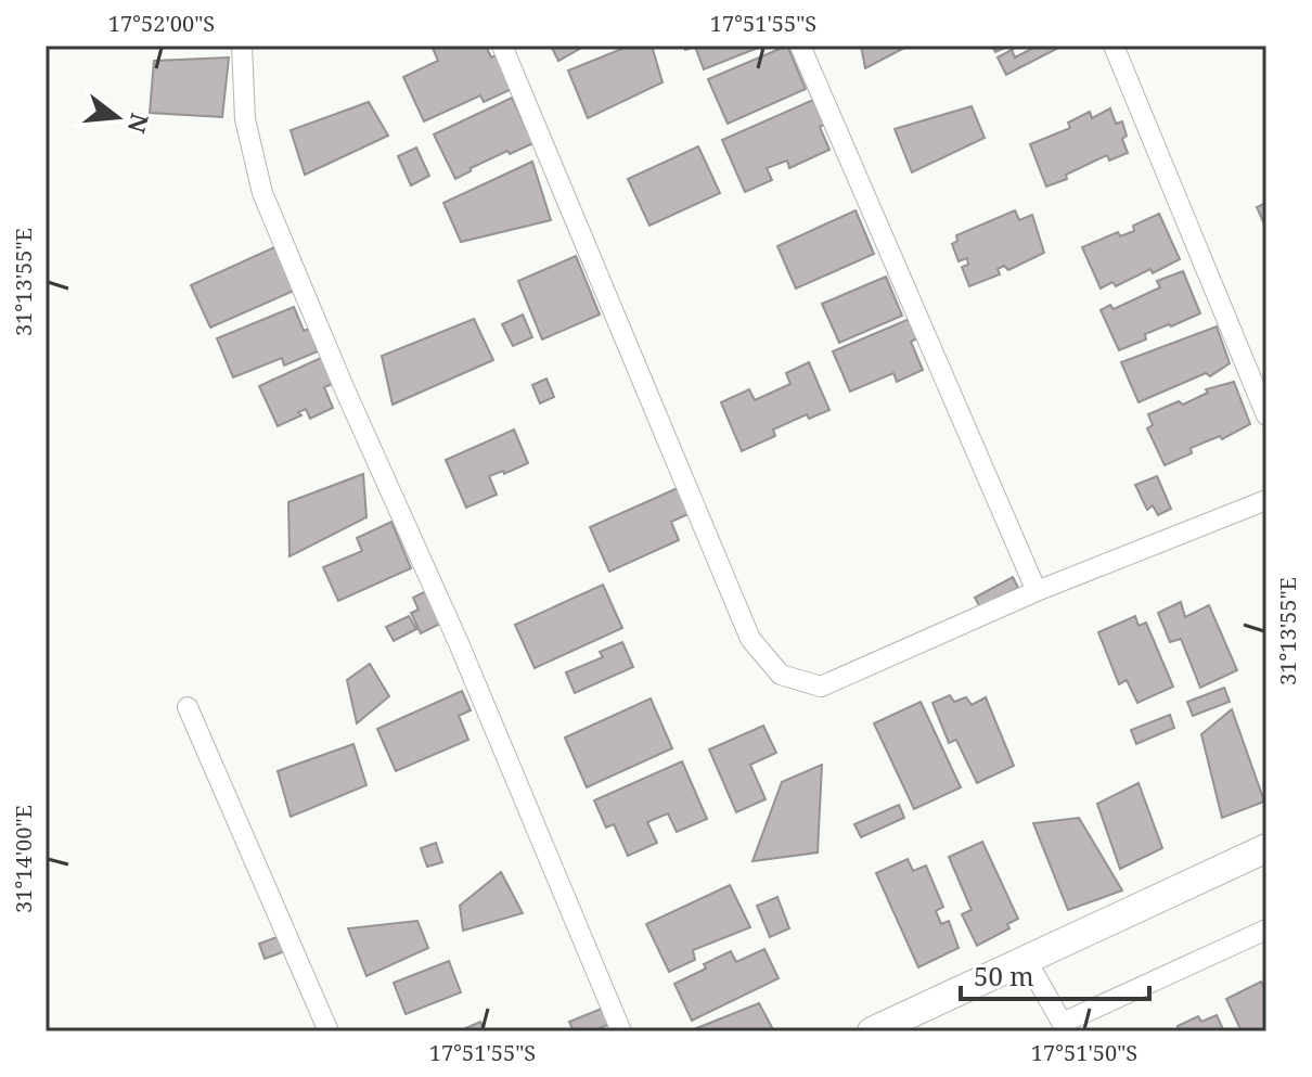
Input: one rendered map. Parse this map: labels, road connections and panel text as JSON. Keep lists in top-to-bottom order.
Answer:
{
  "scale_bar": "50 m",
  "north": "right",
  "coordinates": [
    "17°52'00\"S",
    "17°51'55\"S",
    "31°13'55\"E",
    "31°14'00\"E",
    "17°51'50\"S"
  ]
}
